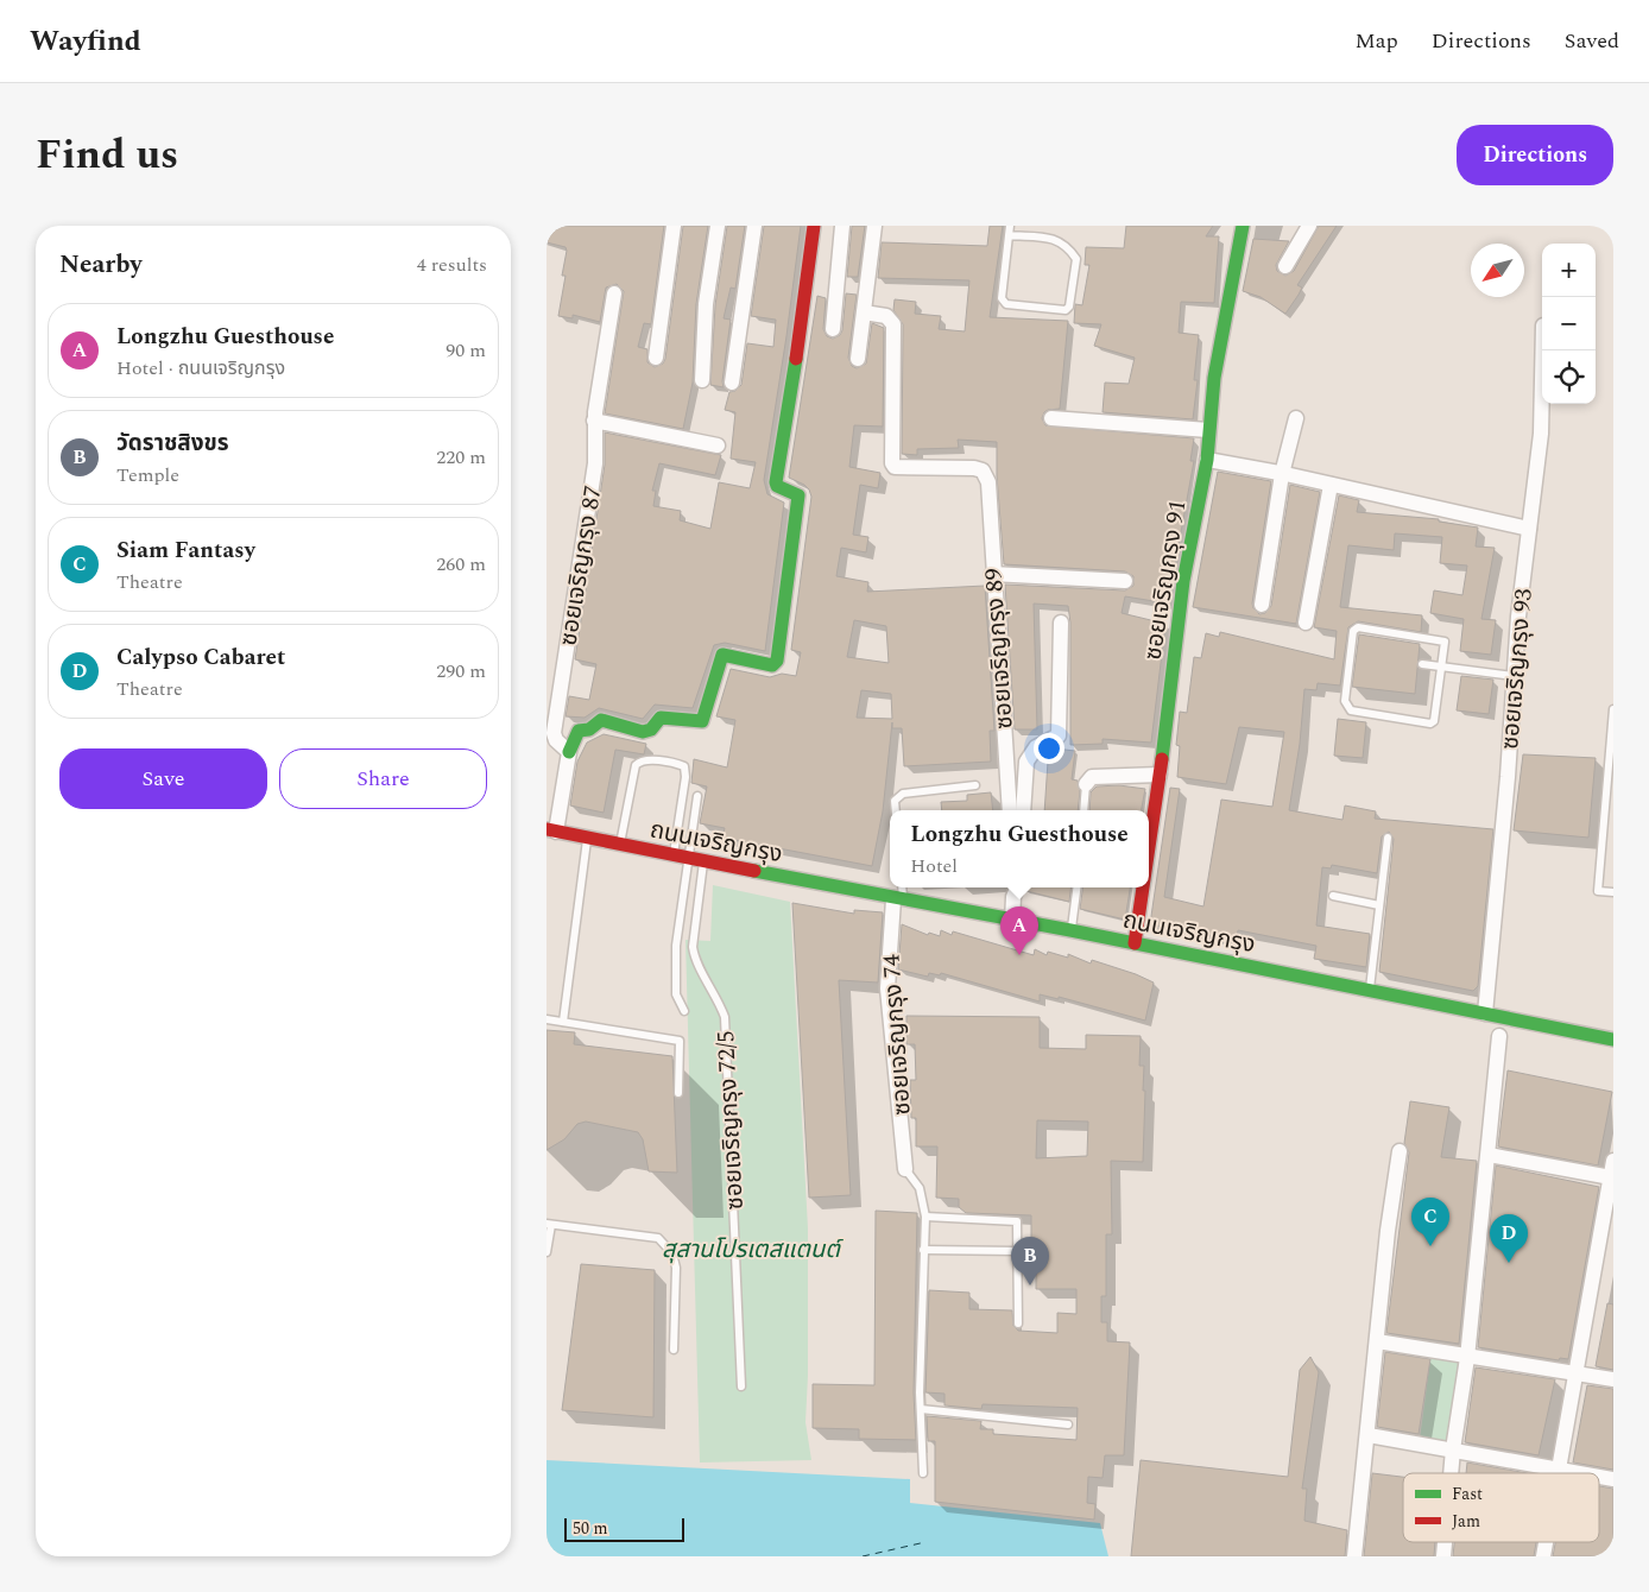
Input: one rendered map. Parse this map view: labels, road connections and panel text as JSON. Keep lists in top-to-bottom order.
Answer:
{
  "streets": {
    "street": [
      "ซอยเจริญกรุง 87",
      "ซอยเจริญกรุง 91",
      "ซอยเจริญกรุง 89",
      "ซอยเจริญกรุง 93",
      "ถนนเจริญกรุง",
      "ซอยเจริญกรุง 74"
    ],
    "lane": ["ซอยเจริญกรุง 72/5"]
  },
  "crossings": [
    ["ซอยเจริญกรุง 91", "ถนนเจริญกรุง"],
    ["ซอยเจริญกรุง 93", "ถนนเจริญกรุง"],
    ["ถนนเจริญกรุง", "ซอยเจริญกรุง 74"],
    ["ถนนเจริญกรุง", "ซอยเจริญกรุง 72/5"]
  ],
  "parks": ["สุสานโปรเตสแตนต์"],
  "legend": ["Fast", "Jam"],
  "scale_bar": "50 m",
  "north": "bottom left",
  "page": {
    "header": "Wayfind",
    "nav": ["Map", "Directions", "Saved"],
    "title": "Find us",
    "buttons": [
      "Directions",
      ["Save", "Share"]
    ],
    "heading": ["Nearby", "4 results"],
    "map_buttons": ["+", "−"],
    "list": [
      {
        "mark": "A",
        "name": "Longzhu Guesthouse",
        "note": "Hotel · ถนนเจริญกรุง",
        "value": "90 m"
      },
      {
        "mark": "B",
        "name": "วัดราชสิงขร",
        "note": "Temple",
        "value": "220 m"
      },
      {
        "mark": "C",
        "name": "Siam Fantasy",
        "note": "Theatre",
        "value": "260 m"
      },
      {
        "mark": "D",
        "name": "Calypso Cabaret",
        "note": "Theatre",
        "value": "290 m"
      }
    ],
    "popup": ["Longzhu Guesthouse", "Hotel"],
    "pins": [
      "A",
      "C",
      "D",
      "B"
    ],
    "scale": "50 m"
  }
}
